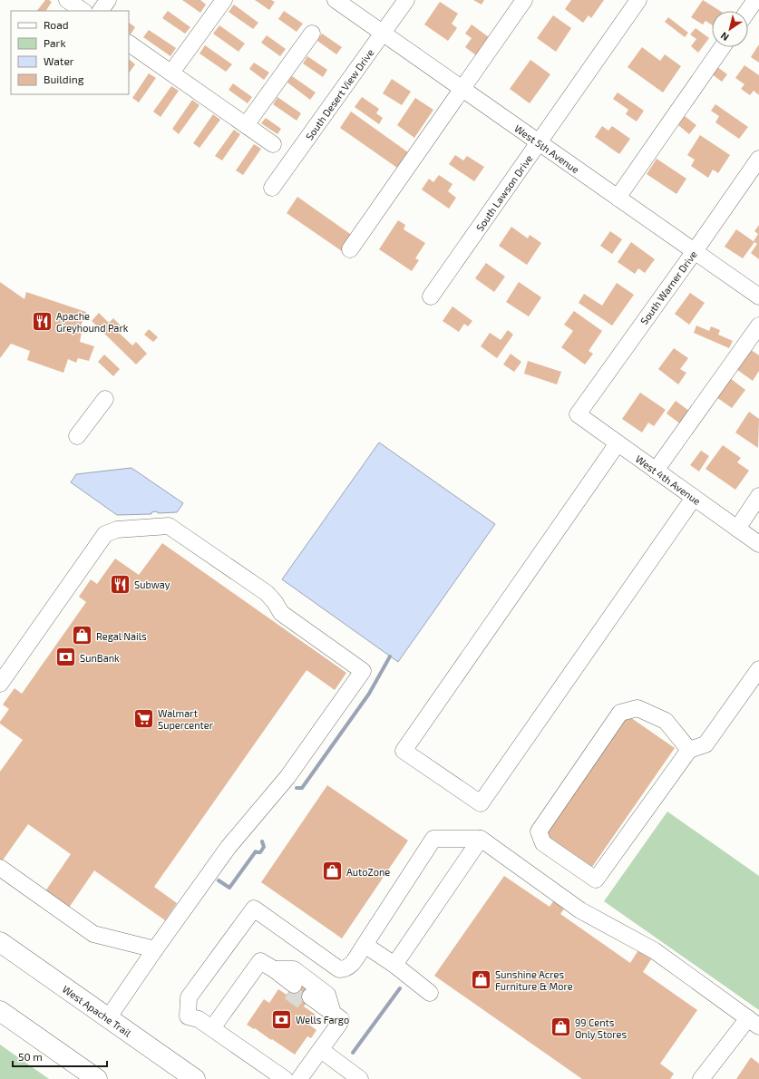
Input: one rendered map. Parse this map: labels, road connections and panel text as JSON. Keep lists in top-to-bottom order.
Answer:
{
  "streets": {
    "main road": ["West Apache Trail"],
    "street": [
      "South Desert View Drive",
      "West 5th Avenue",
      "South Lawson Drive",
      "South Warner Drive",
      "West 4th Avenue"
    ]
  },
  "crossings": [
    ["South Desert View Drive", "West 5th Avenue"],
    ["West 5th Avenue", "South Lawson Drive"],
    ["West 5th Avenue", "South Warner Drive"],
    ["South Warner Drive", "West 4th Avenue"]
  ],
  "places": {
    "restaurant": ["Apache Greyhound Park", "Subway"],
    "shop": [
      "Regal Nails",
      "AutoZone",
      "Sunshine Acres Furniture & More",
      "99 Cents Only Stores"
    ],
    "bank": ["SunBank", "Wells Fargo"],
    "supermarket": ["Walmart Supercenter"]
  },
  "legend": [
    "Road",
    "Park",
    "Water",
    "Building"
  ],
  "scale_bar": "50 m",
  "north": "bottom left"
}
